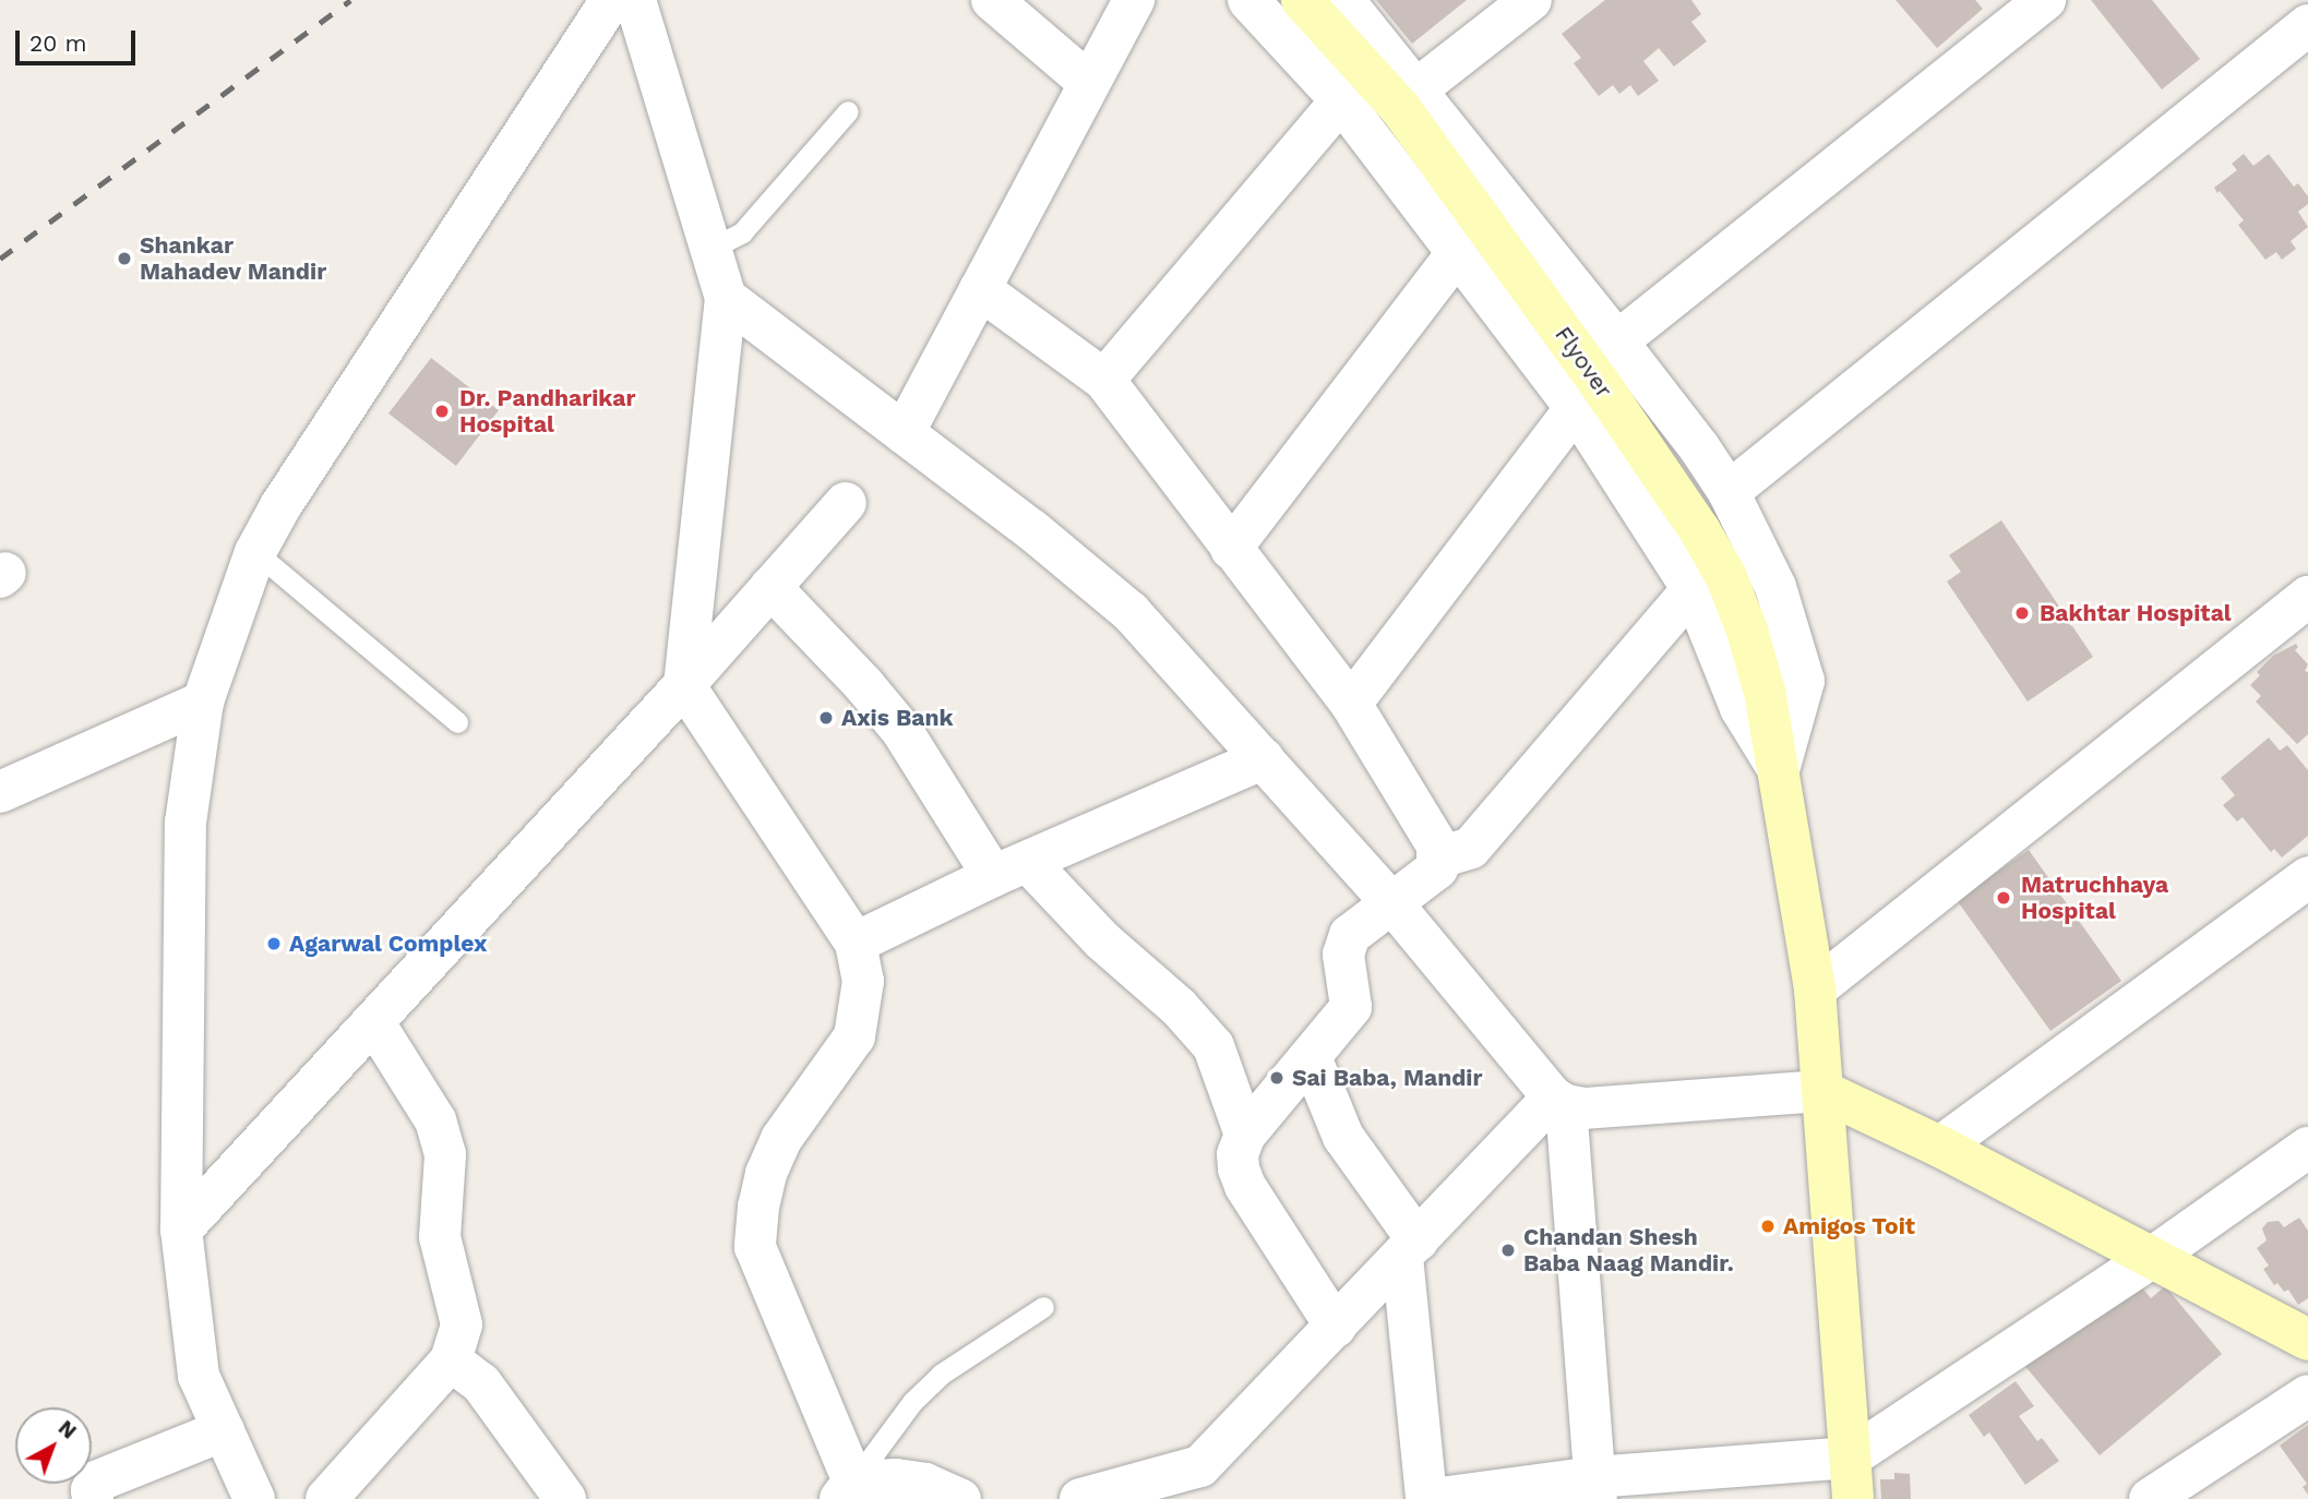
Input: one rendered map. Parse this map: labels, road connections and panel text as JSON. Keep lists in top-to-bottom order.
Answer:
{
  "streets": {
    "main road": ["Flyover"]
  },
  "places": [
    "Shankar Mahadev Mandir",
    "Dr. Pandharikar Hospital",
    "Bakhtar Hospital",
    "Axis Bank",
    "Matruchhaya Hospital",
    "Agarwal Complex",
    "Sai Baba, Mandir",
    "Amigos Toit",
    "Chandan Shesh Baba Naag Mandir."
  ],
  "scale_bar": "20 m",
  "north": "top right"
}
